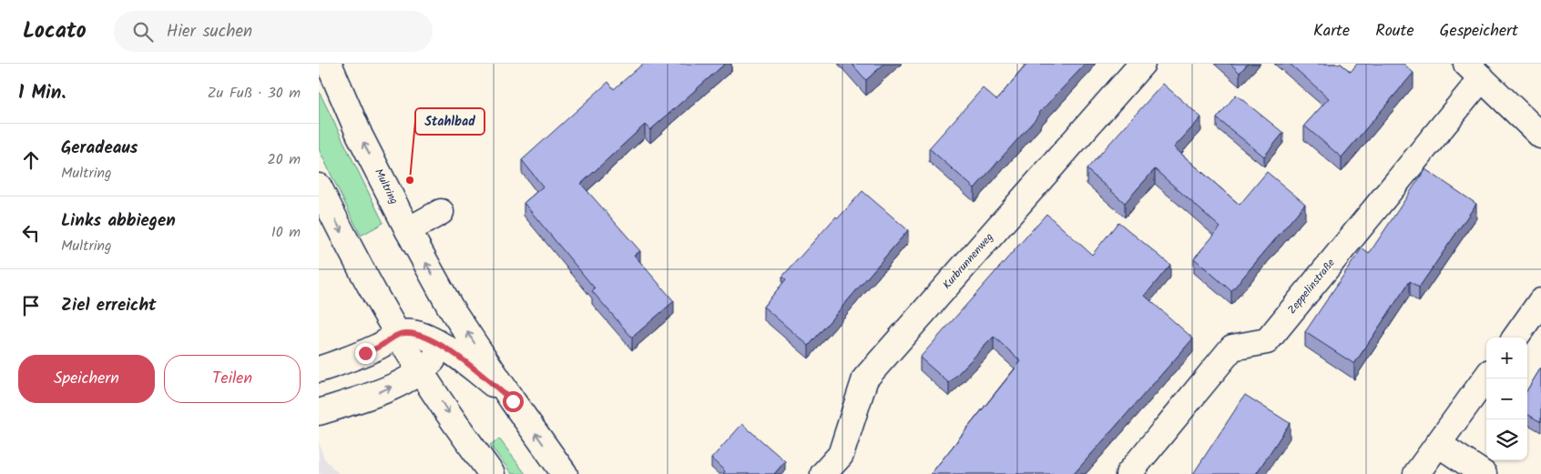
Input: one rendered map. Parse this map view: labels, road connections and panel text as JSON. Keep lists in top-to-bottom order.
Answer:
{
  "streets": {
    "street": ["Multring", "Kurbrunnenweg", "Zeppelinstraße"]
  },
  "places": ["Stahlbad"],
  "page": {
    "header": "Locato",
    "search": "Hier suchen",
    "nav": ["Karte", "Route", "Gespeichert"],
    "heading": ["1 Min.", "Zu Fuß · 30 m"],
    "list": [
      ["Geradeaus", "Multring", "20 m"],
      ["Links abbiegen", "Multring", "10 m"],
      "Ziel erreicht"
    ],
    "map_buttons": ["+", "−"],
    "buttons": ["Speichern", "Teilen"]
  }
}
